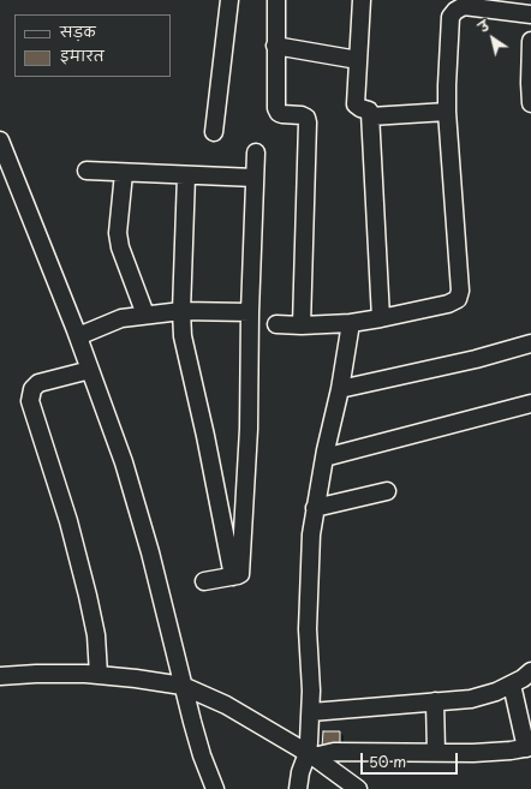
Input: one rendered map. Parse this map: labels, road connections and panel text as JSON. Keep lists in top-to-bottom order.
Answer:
{
  "legend": ["सड़क", "इमारत"],
  "scale_bar": "50 m",
  "north": "top left"
}
